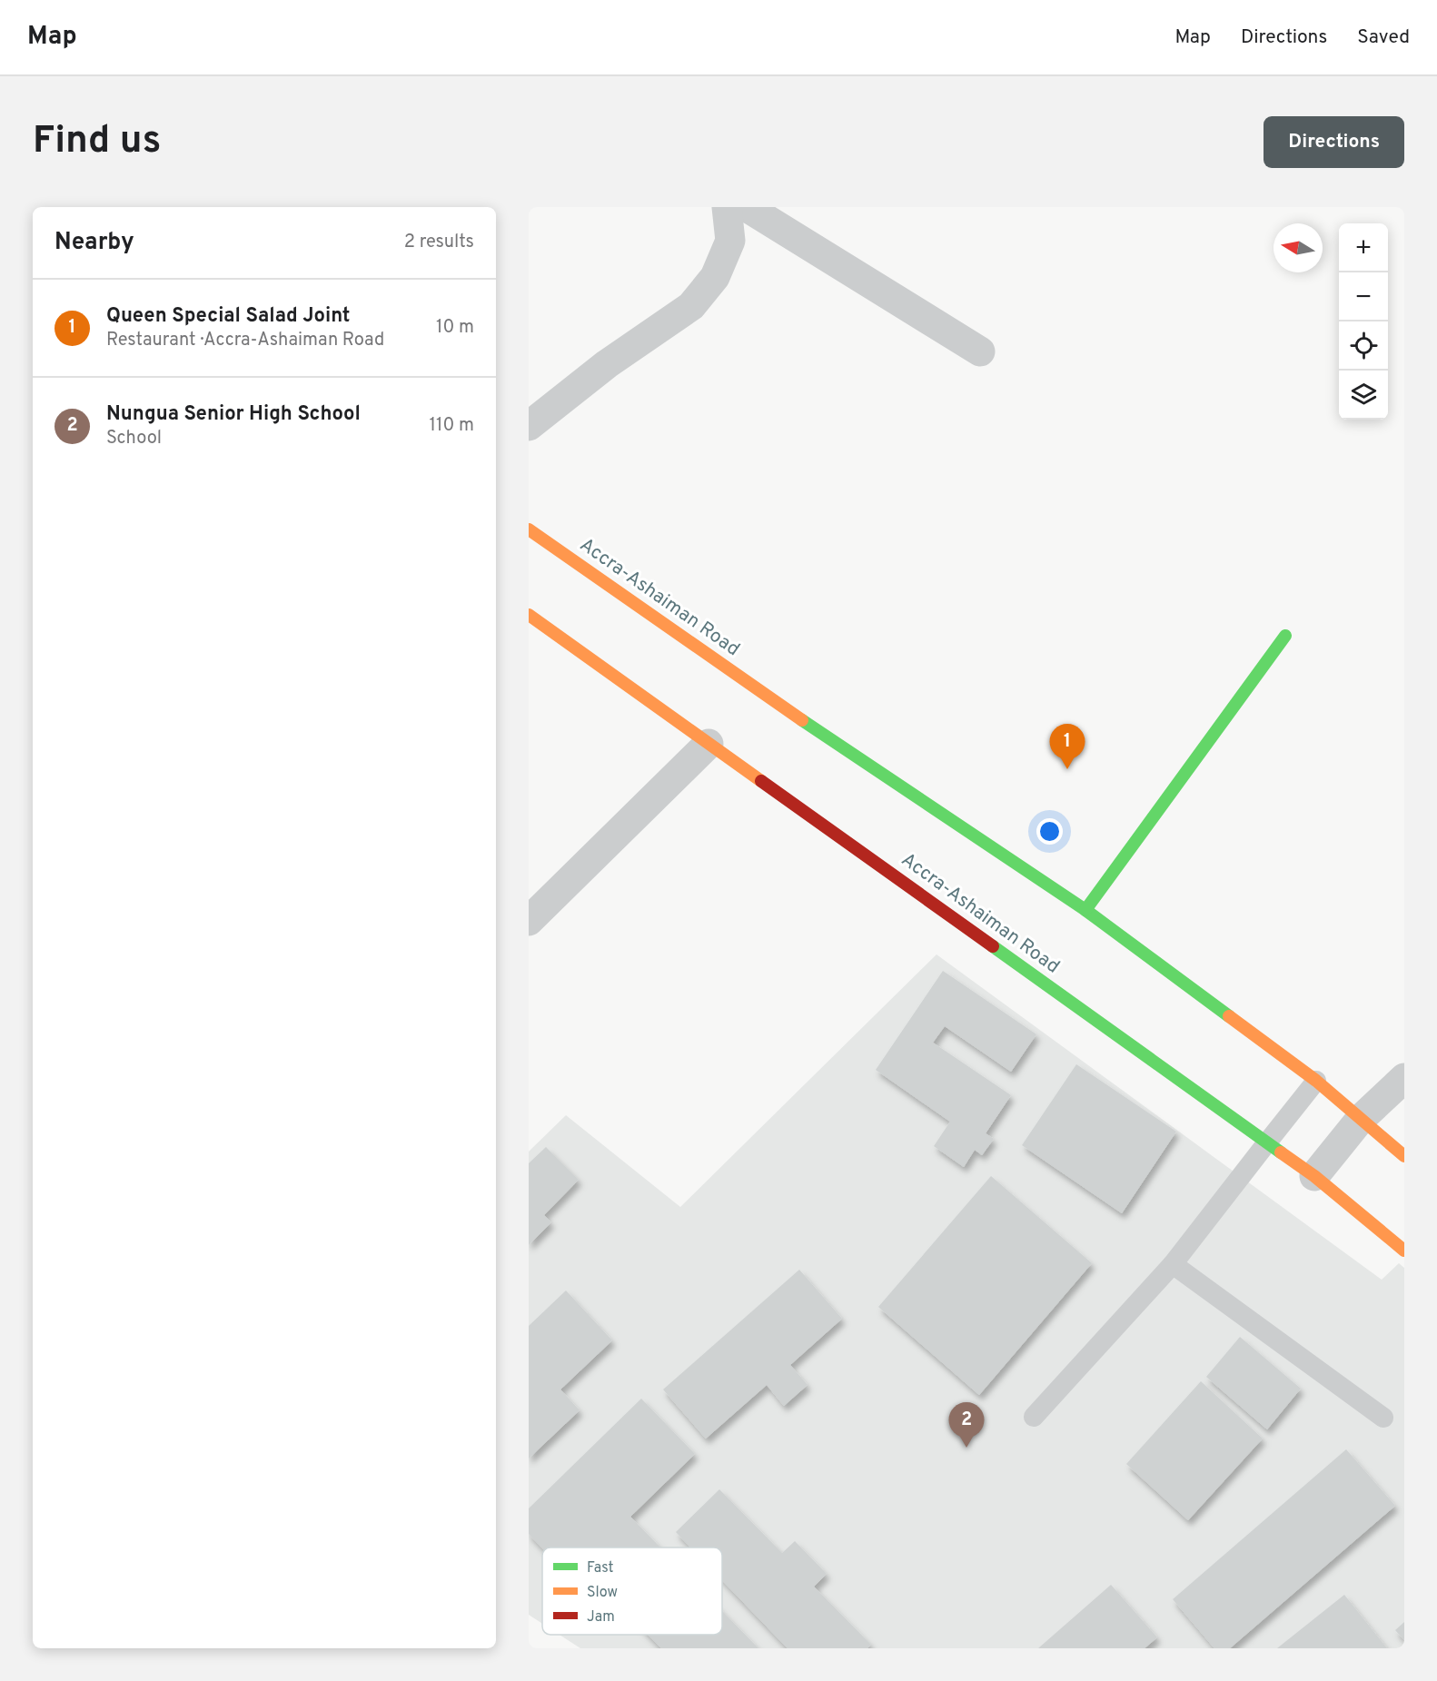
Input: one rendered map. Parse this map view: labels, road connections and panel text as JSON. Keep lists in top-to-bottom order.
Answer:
{
  "streets": {
    "main road": ["Accra-Ashaiman Road"]
  },
  "legend": ["Fast", "Slow", "Jam"],
  "north": "left",
  "page": {
    "header": "Map",
    "nav": ["Map", "Directions", "Saved"],
    "buttons": "Directions",
    "title": "Find us",
    "heading": ["Nearby", "2 results"],
    "map_buttons": ["+", "−"],
    "list": [
      {
        "mark": "1",
        "name": "Queen Special Salad Joint",
        "note": "Restaurant · Accra-Ashaiman Road",
        "value": "10 m"
      },
      {
        "mark": "2",
        "name": "Nungua Senior High School",
        "note": "School",
        "value": "110 m"
      }
    ],
    "pins": ["1", "2"]
  }
}
